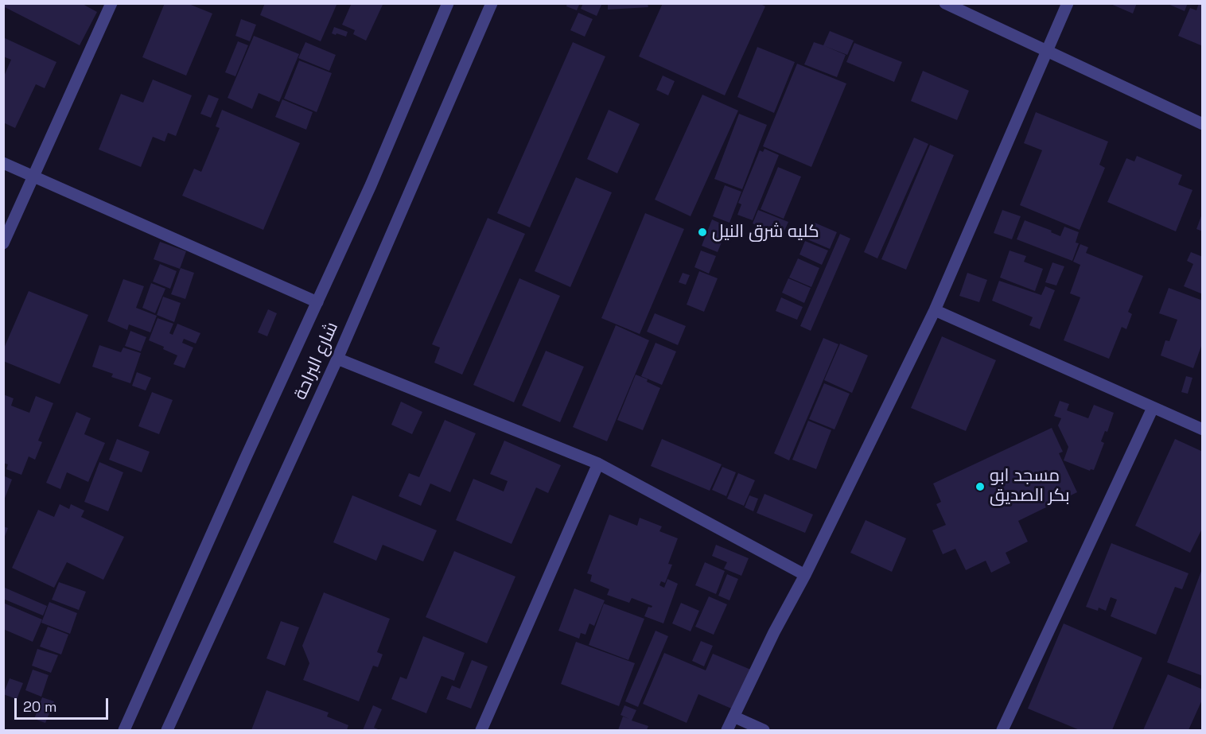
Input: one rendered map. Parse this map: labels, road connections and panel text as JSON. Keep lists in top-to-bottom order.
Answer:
{
  "streets": {
    "street": ["شارع البراحة"]
  },
  "places": ["كليه شرق النيل", "مسجد ابو بكر الصديق"],
  "scale_bar": "20 m"
}
